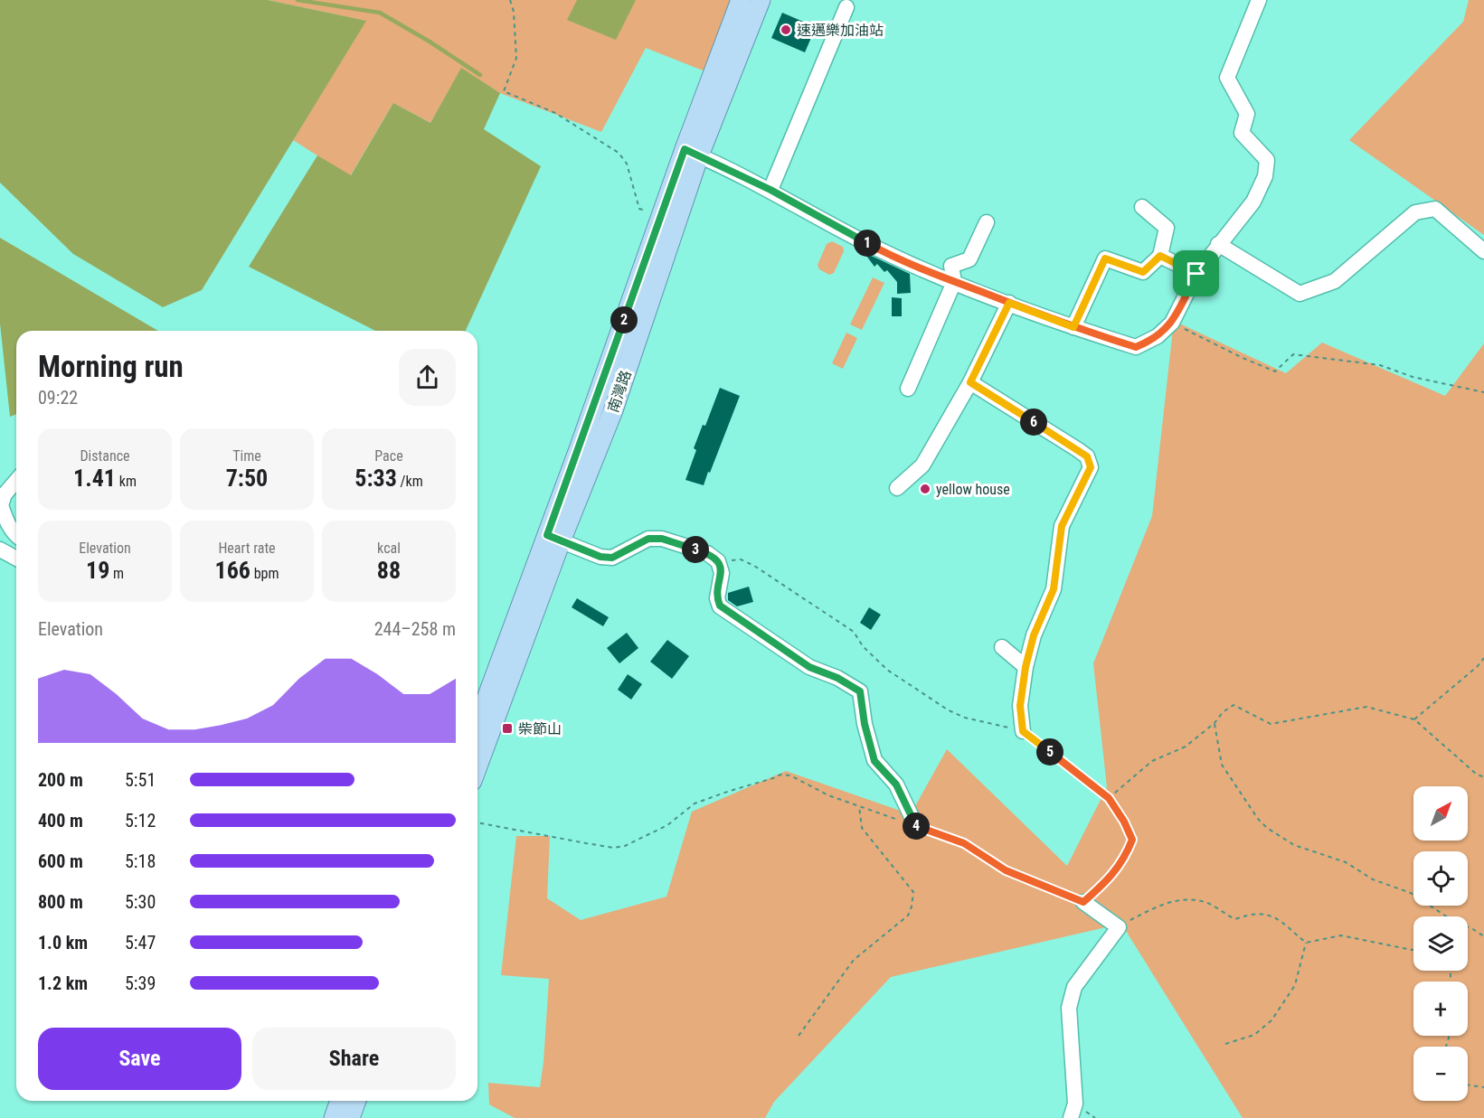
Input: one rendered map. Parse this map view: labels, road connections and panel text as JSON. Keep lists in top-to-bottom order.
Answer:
{
  "streets": {
    "main road": ["南灣路"]
  },
  "places": {
    "other": ["速邁樂加油站", "yellow house"],
    "transit": ["柴節山"]
  },
  "north": "top right",
  "page": {
    "pins": [
      "1",
      "2",
      "6",
      "3",
      "5",
      "4"
    ],
    "heading": ["Morning run", "09:22"],
    "stats": [
      ["Distance", "1.41 km"],
      ["Time", "7:50"],
      ["Pace", "5:33 /km"],
      ["Elevation", "19 m"],
      ["Heart rate", "166 bpm"],
      ["kcal", "88"]
    ],
    "chart": ["Elevation", "244–258 m"],
    "list": [
      {
        "name": "200 m",
        "note": "5:51"
      },
      {
        "name": "400 m",
        "note": "5:12"
      },
      {
        "name": "600 m",
        "note": "5:18"
      },
      {
        "name": "800 m",
        "note": "5:30"
      },
      {
        "name": "1.0 km",
        "note": "5:47"
      },
      {
        "name": "1.2 km",
        "note": "5:39"
      }
    ],
    "map_buttons": ["+", "−"],
    "buttons": ["Save", "Share"]
  }
}
